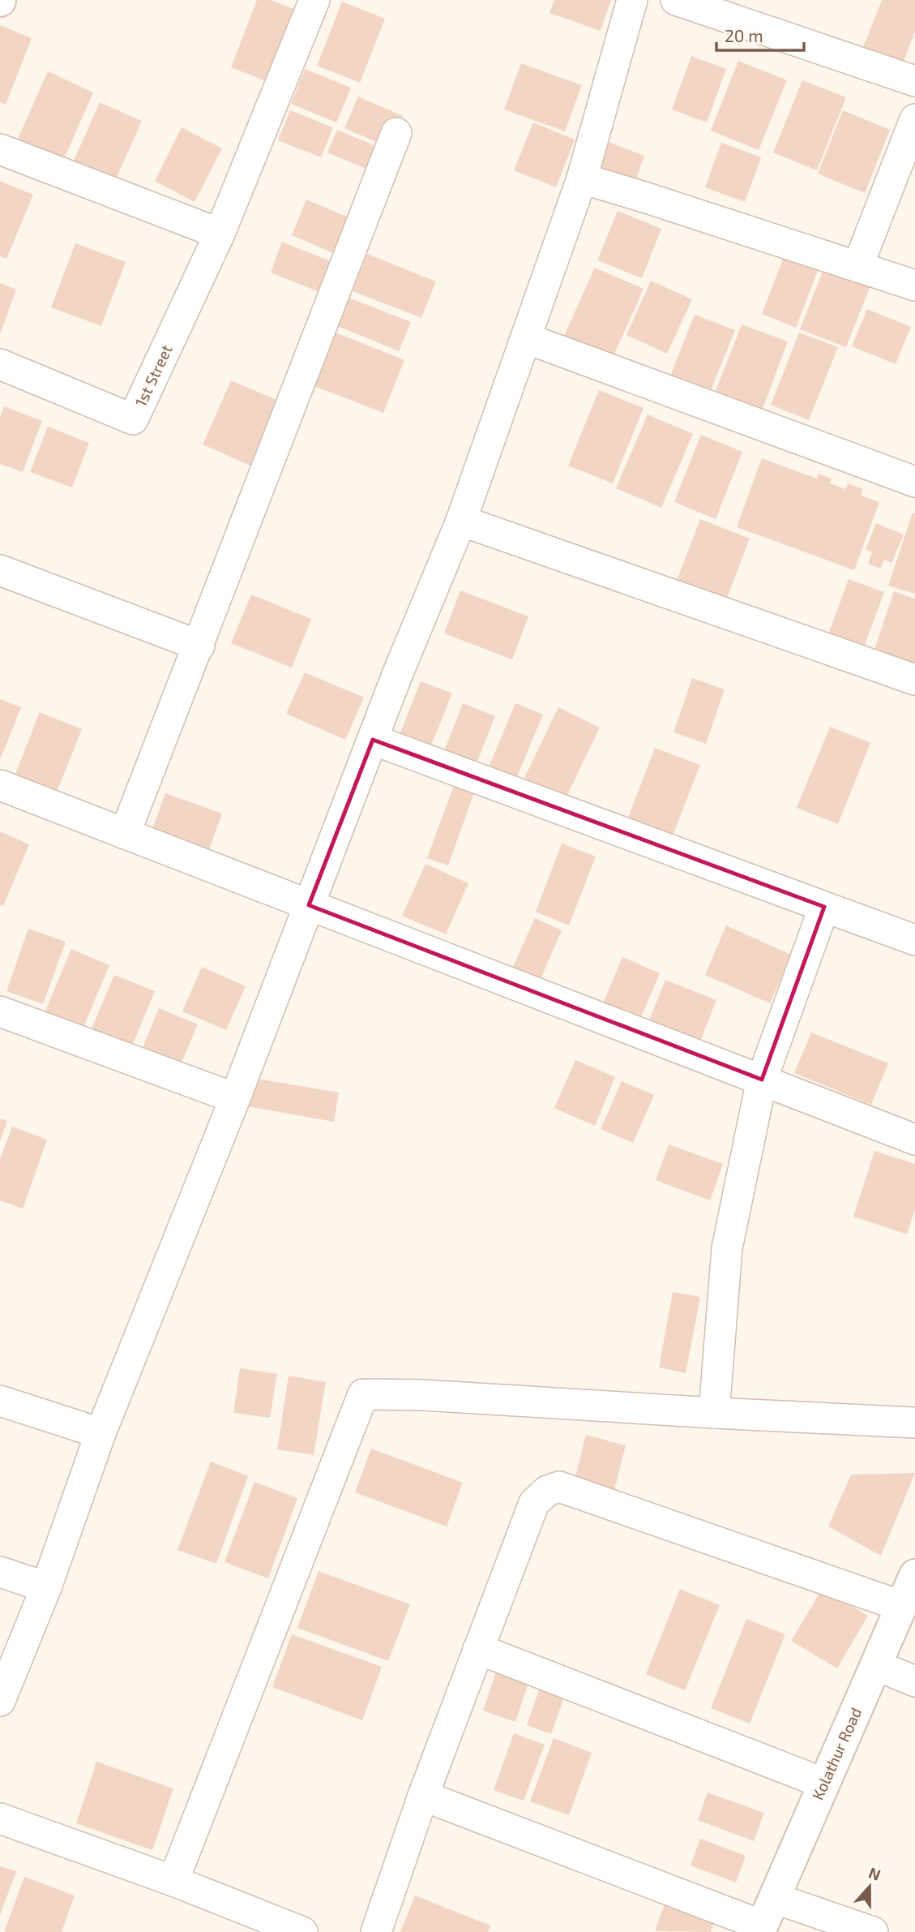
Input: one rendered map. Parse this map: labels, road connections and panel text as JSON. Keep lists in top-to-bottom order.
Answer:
{
  "streets": {
    "street": ["1st Street", "Kolathur Road"]
  },
  "scale_bar": "20 m",
  "north": "top"
}
